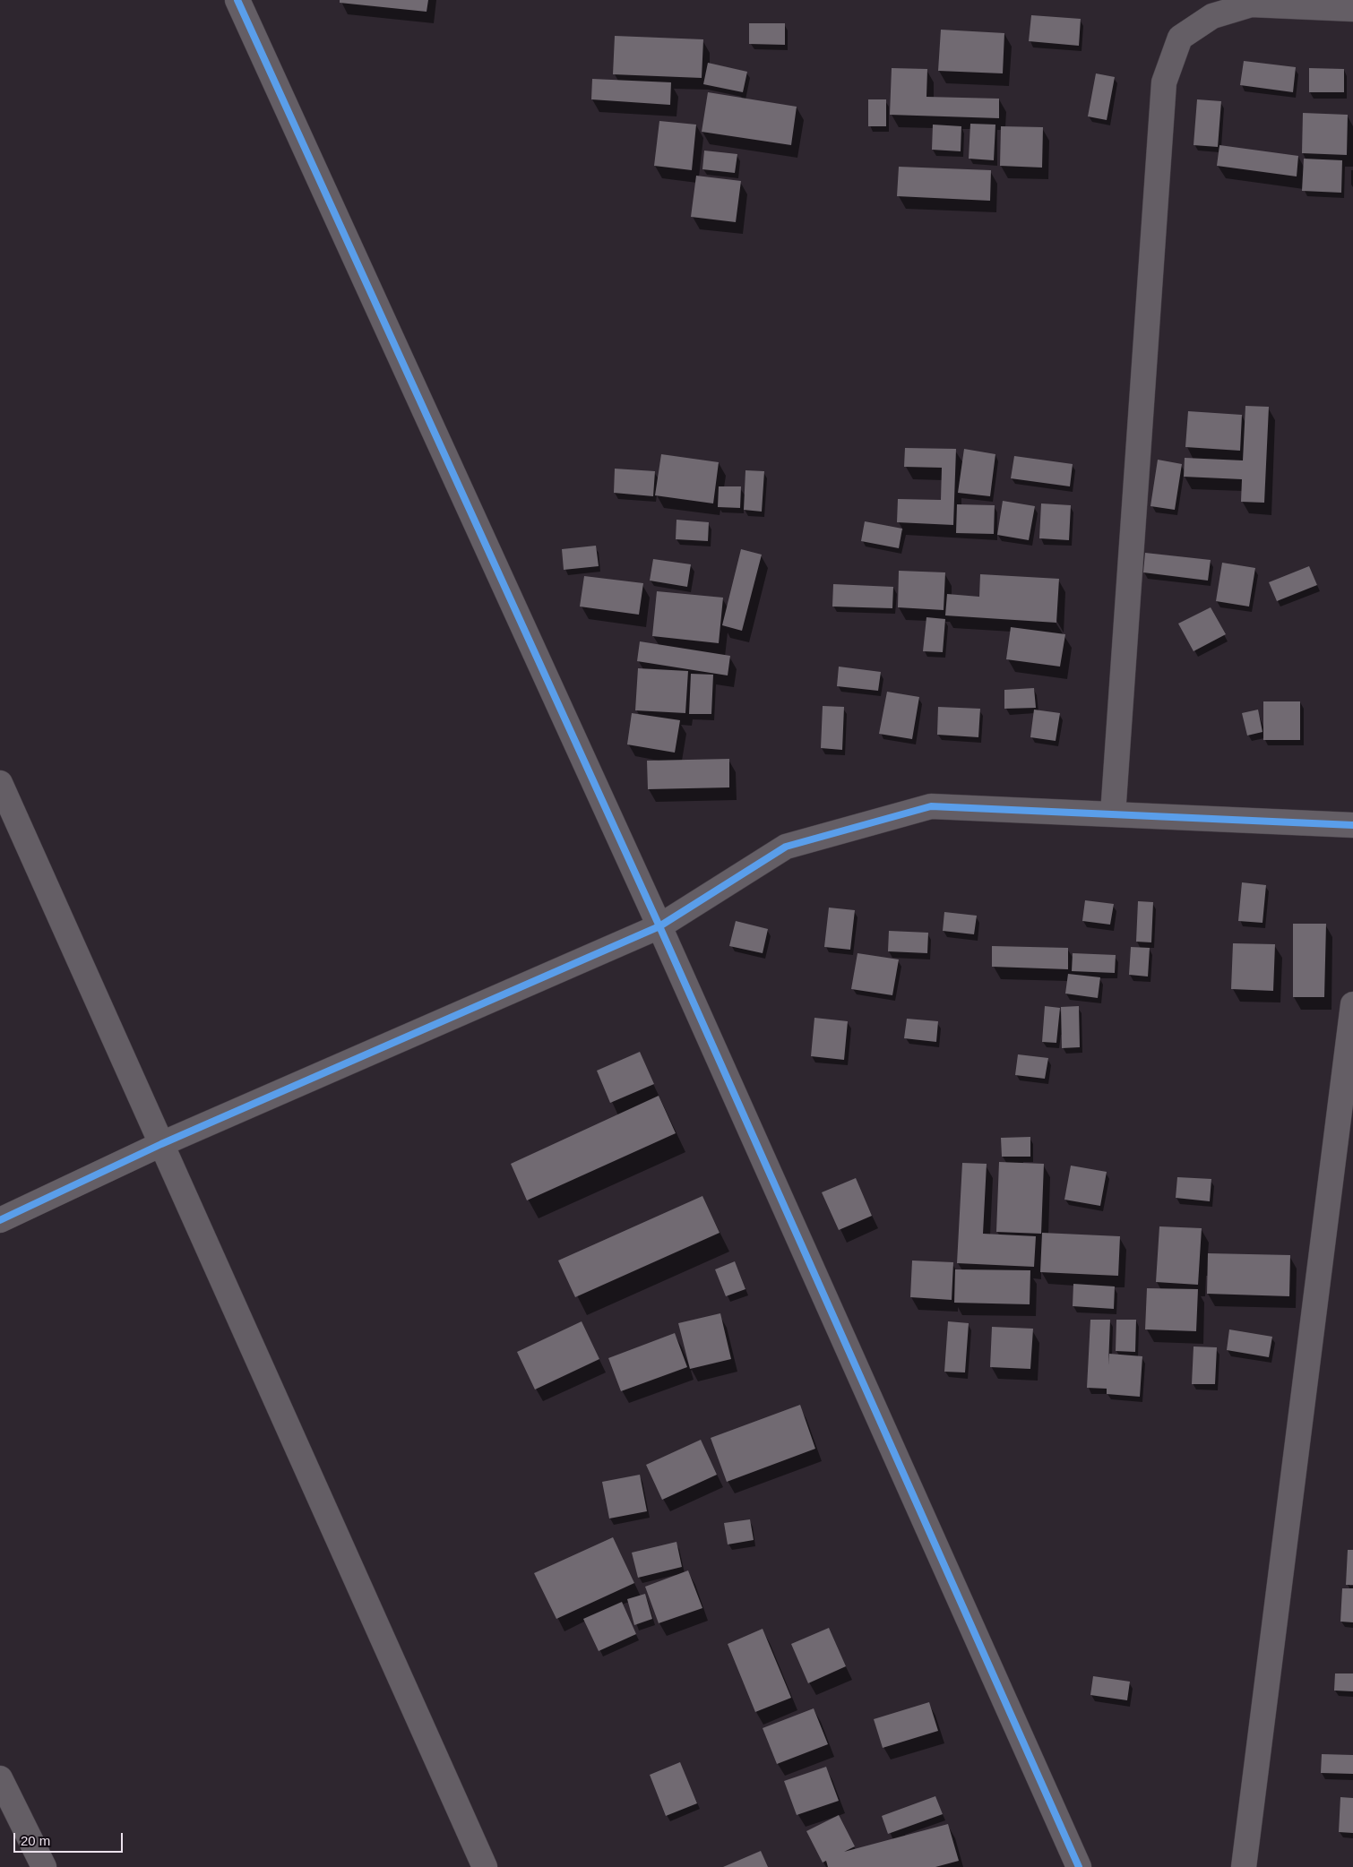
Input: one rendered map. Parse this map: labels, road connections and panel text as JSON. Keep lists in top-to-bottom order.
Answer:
{
  "scale_bar": "20 m"
}
